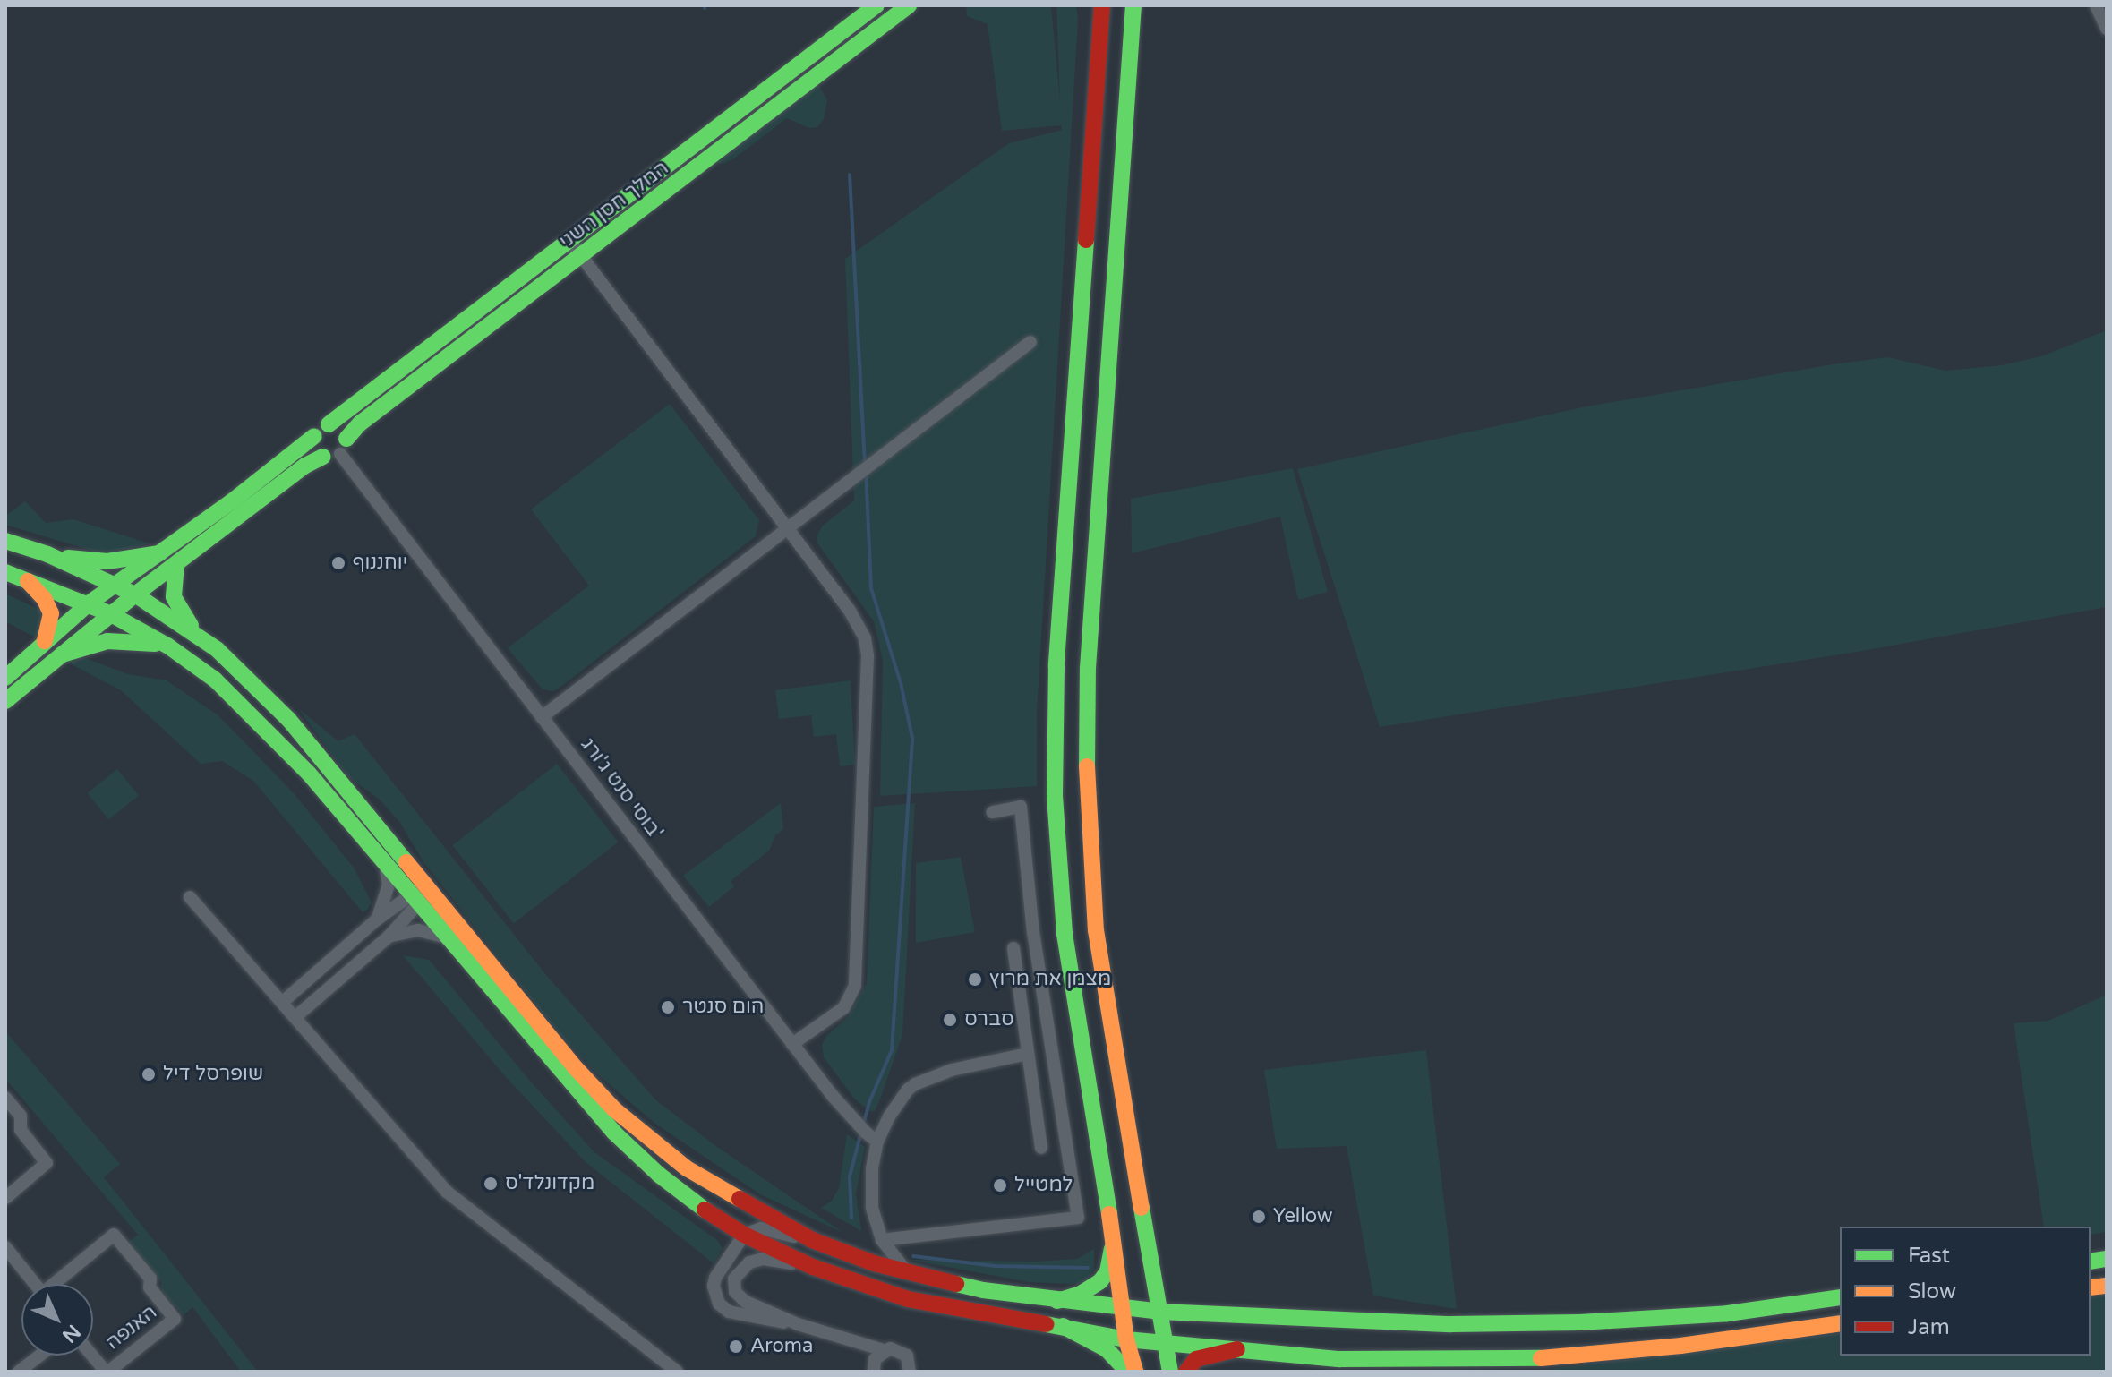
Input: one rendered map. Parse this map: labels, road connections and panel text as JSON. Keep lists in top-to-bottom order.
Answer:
{
  "streets": {
    "main road": ["המלך חסן השני"],
    "street": ["בוסי סנט ג'ורג'", "האנפה"]
  },
  "crossings": [
    ["המלך חסן השני", "בוסי סנט ג'ורג'"]
  ],
  "places": [
    "יוחננוף",
    "מצמן את מרוץ",
    "הום סנטר",
    "סברס",
    "שופרסל דיל",
    "מקדונלד'ס",
    "למטייל",
    "Yellow",
    "Aroma"
  ],
  "legend": ["Fast", "Slow", "Jam"],
  "north": "bottom right"
}
